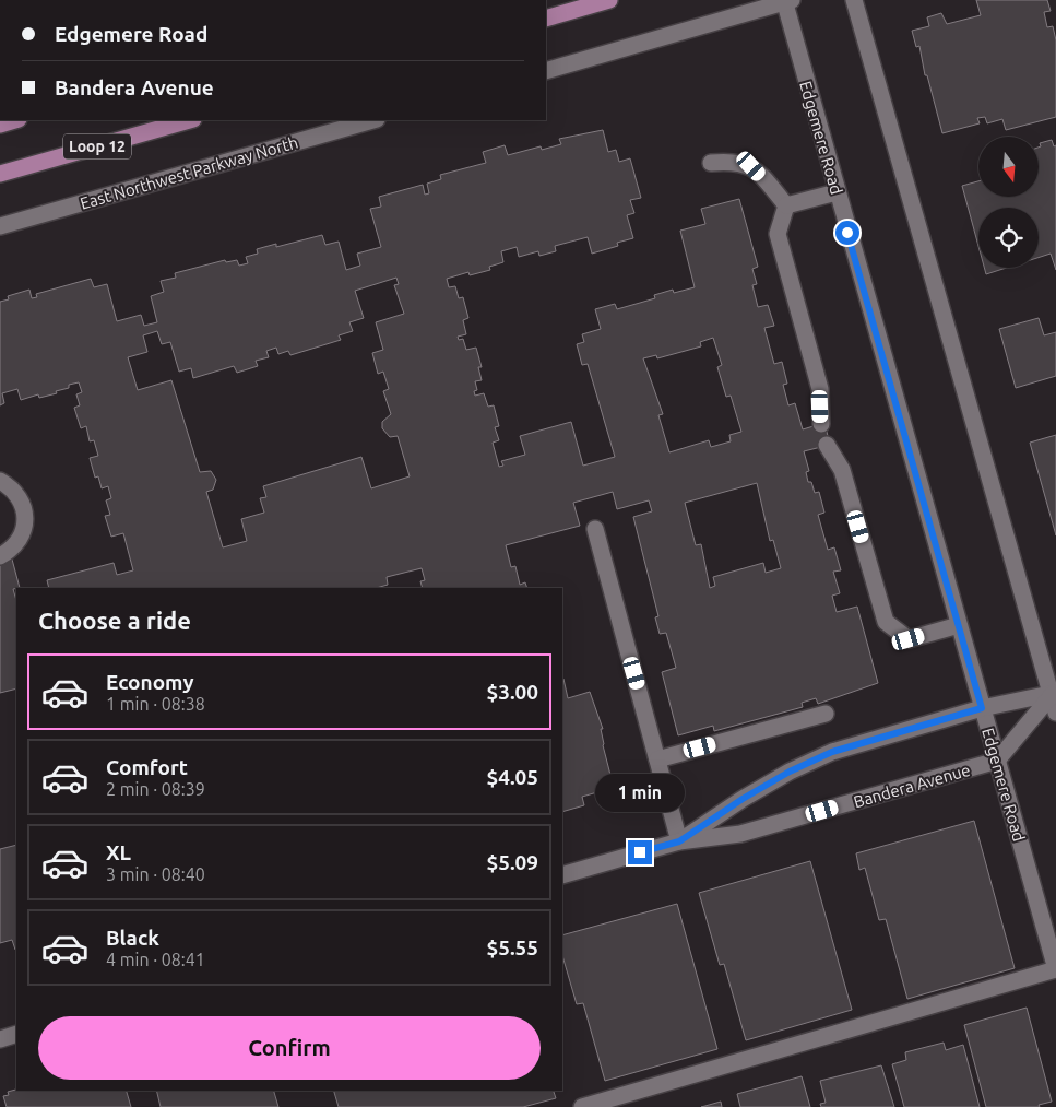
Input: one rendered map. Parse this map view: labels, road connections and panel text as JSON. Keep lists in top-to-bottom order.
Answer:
{
  "streets": {
    "main road": ["Loop 12"],
    "street": ["Edgemere Road", "East Northwest Parkway North", "Bandera Avenue"]
  },
  "crossings": [
    ["Edgemere Road", "Bandera Avenue"]
  ],
  "north": "bottom",
  "page": {
    "banner": ["Edgemere Road", "Bandera Avenue"],
    "heading": "Choose a ride",
    "list": [
      {
        "name": "Economy",
        "note": "1 min · 08:38",
        "value": "$3.00"
      },
      {
        "name": "Comfort",
        "note": "2 min · 08:39",
        "value": "$4.05"
      },
      {
        "name": "XL",
        "note": "3 min · 08:40",
        "value": "$5.09"
      },
      {
        "name": "Black",
        "note": "4 min · 08:41",
        "value": "$5.55"
      }
    ],
    "bubble": "1 min",
    "buttons": "Confirm"
  }
}
